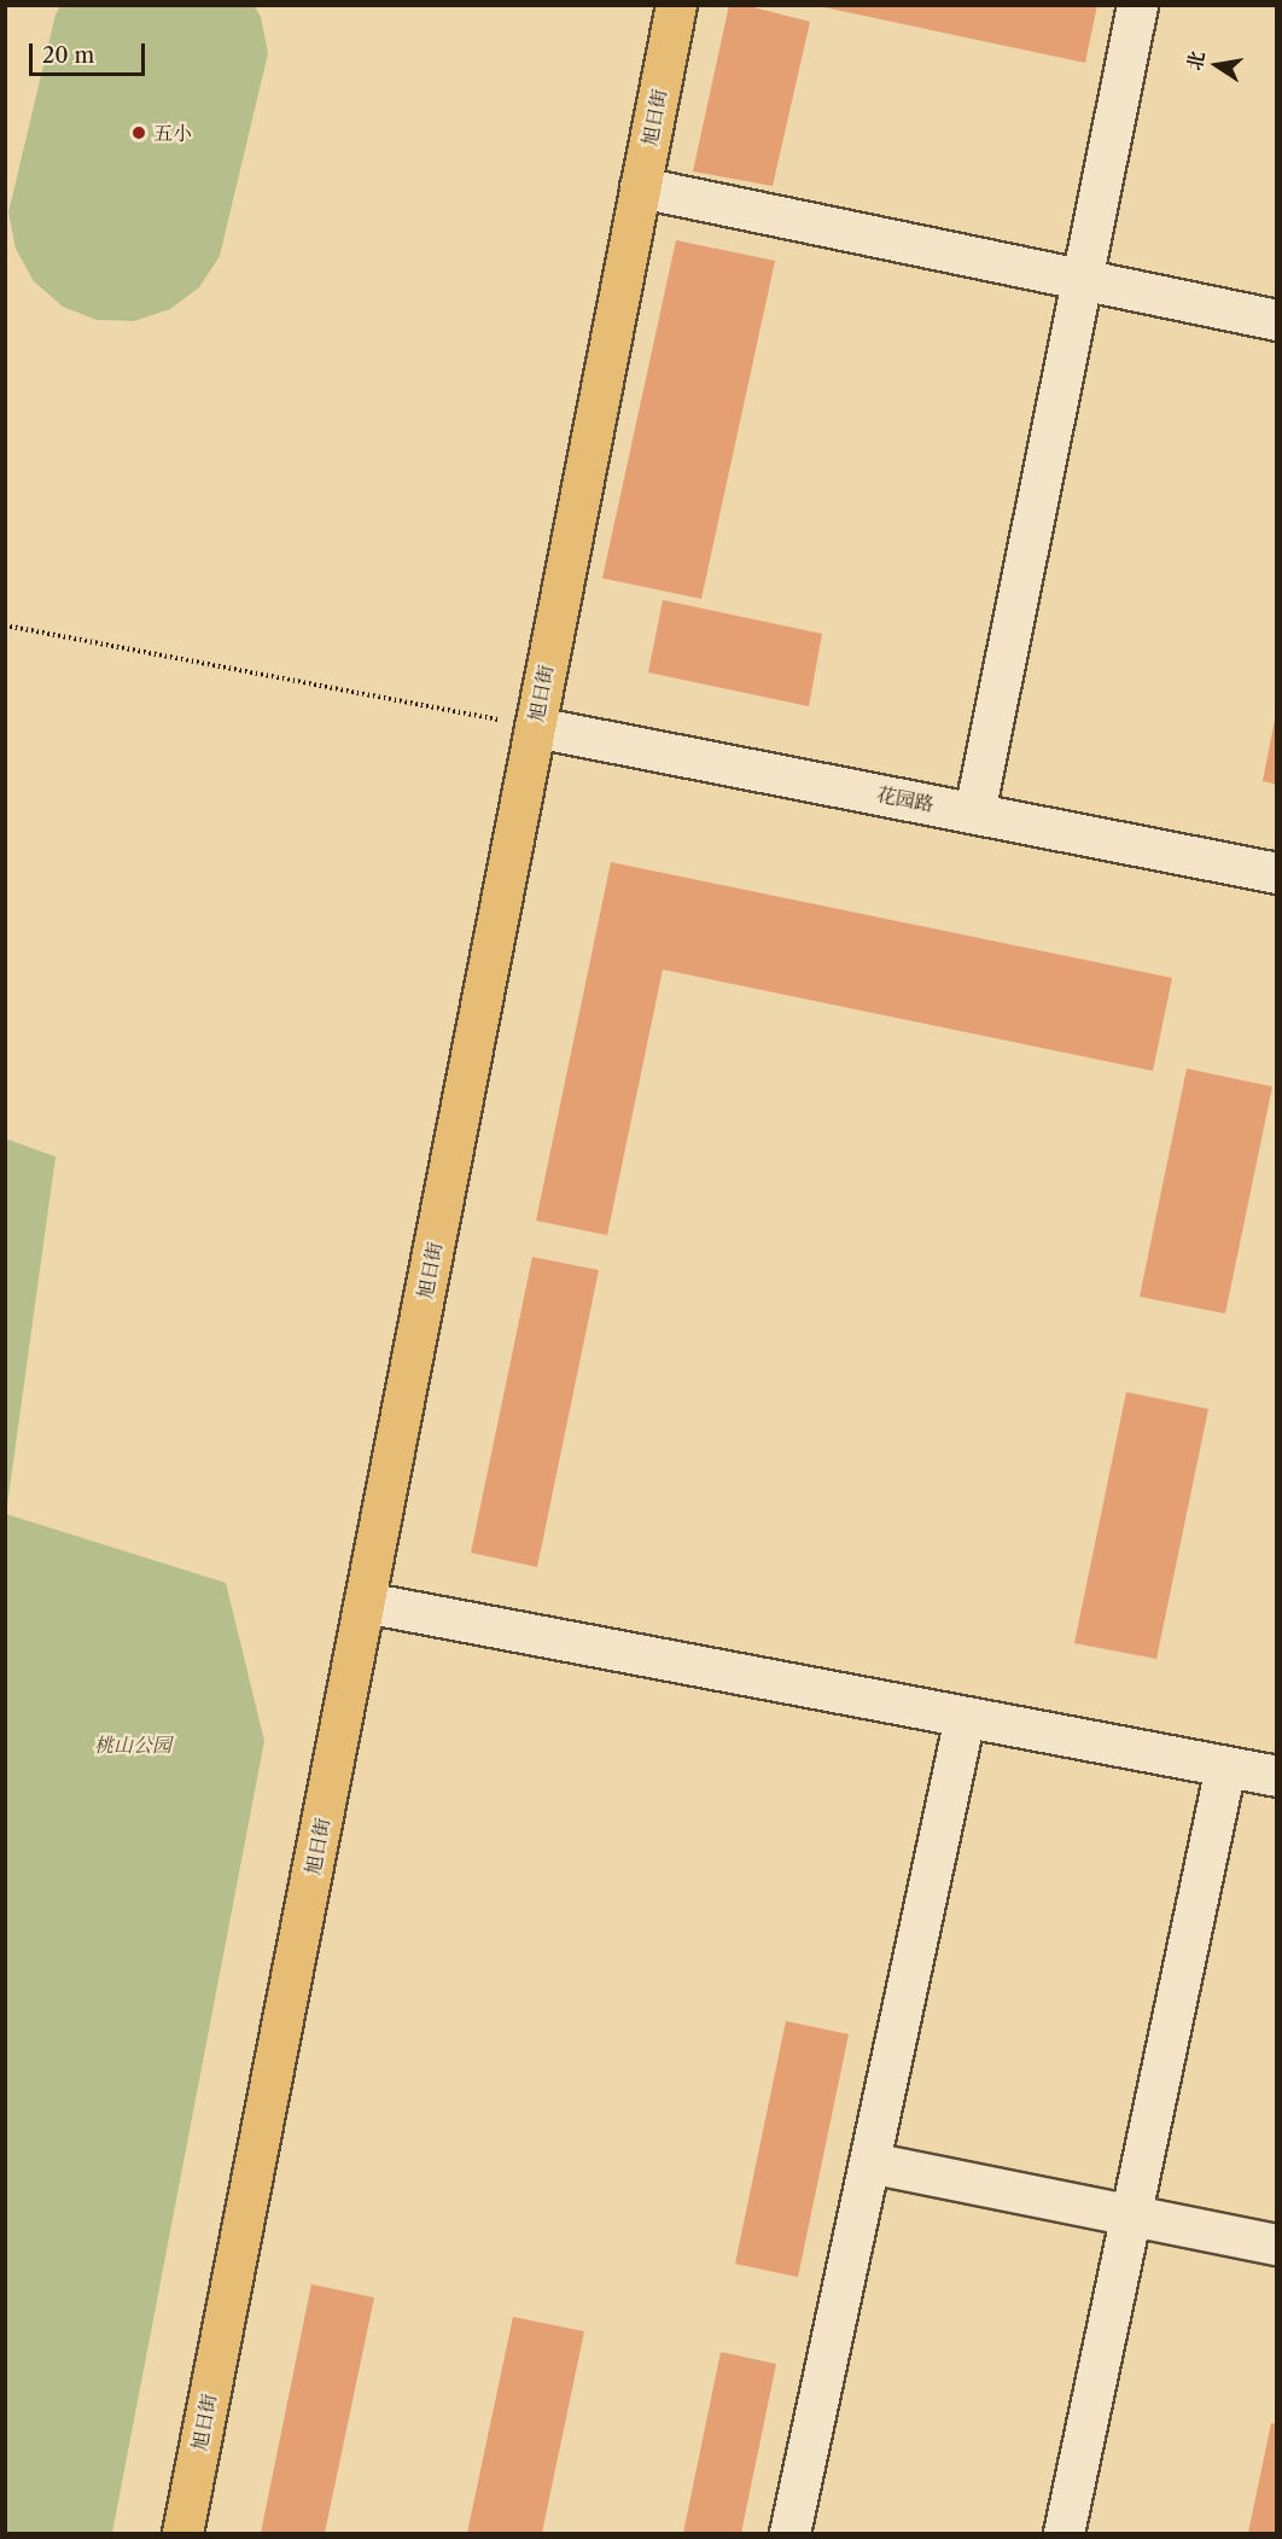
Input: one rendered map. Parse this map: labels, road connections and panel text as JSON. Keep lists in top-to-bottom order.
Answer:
{
  "streets": {
    "main road": ["旭日街"],
    "street": ["花园路"]
  },
  "crossings": [
    ["旭日街", "花园路"]
  ],
  "parks": ["桃山公园"],
  "places": ["五小"],
  "scale_bar": "20 m",
  "north": "left"
}
